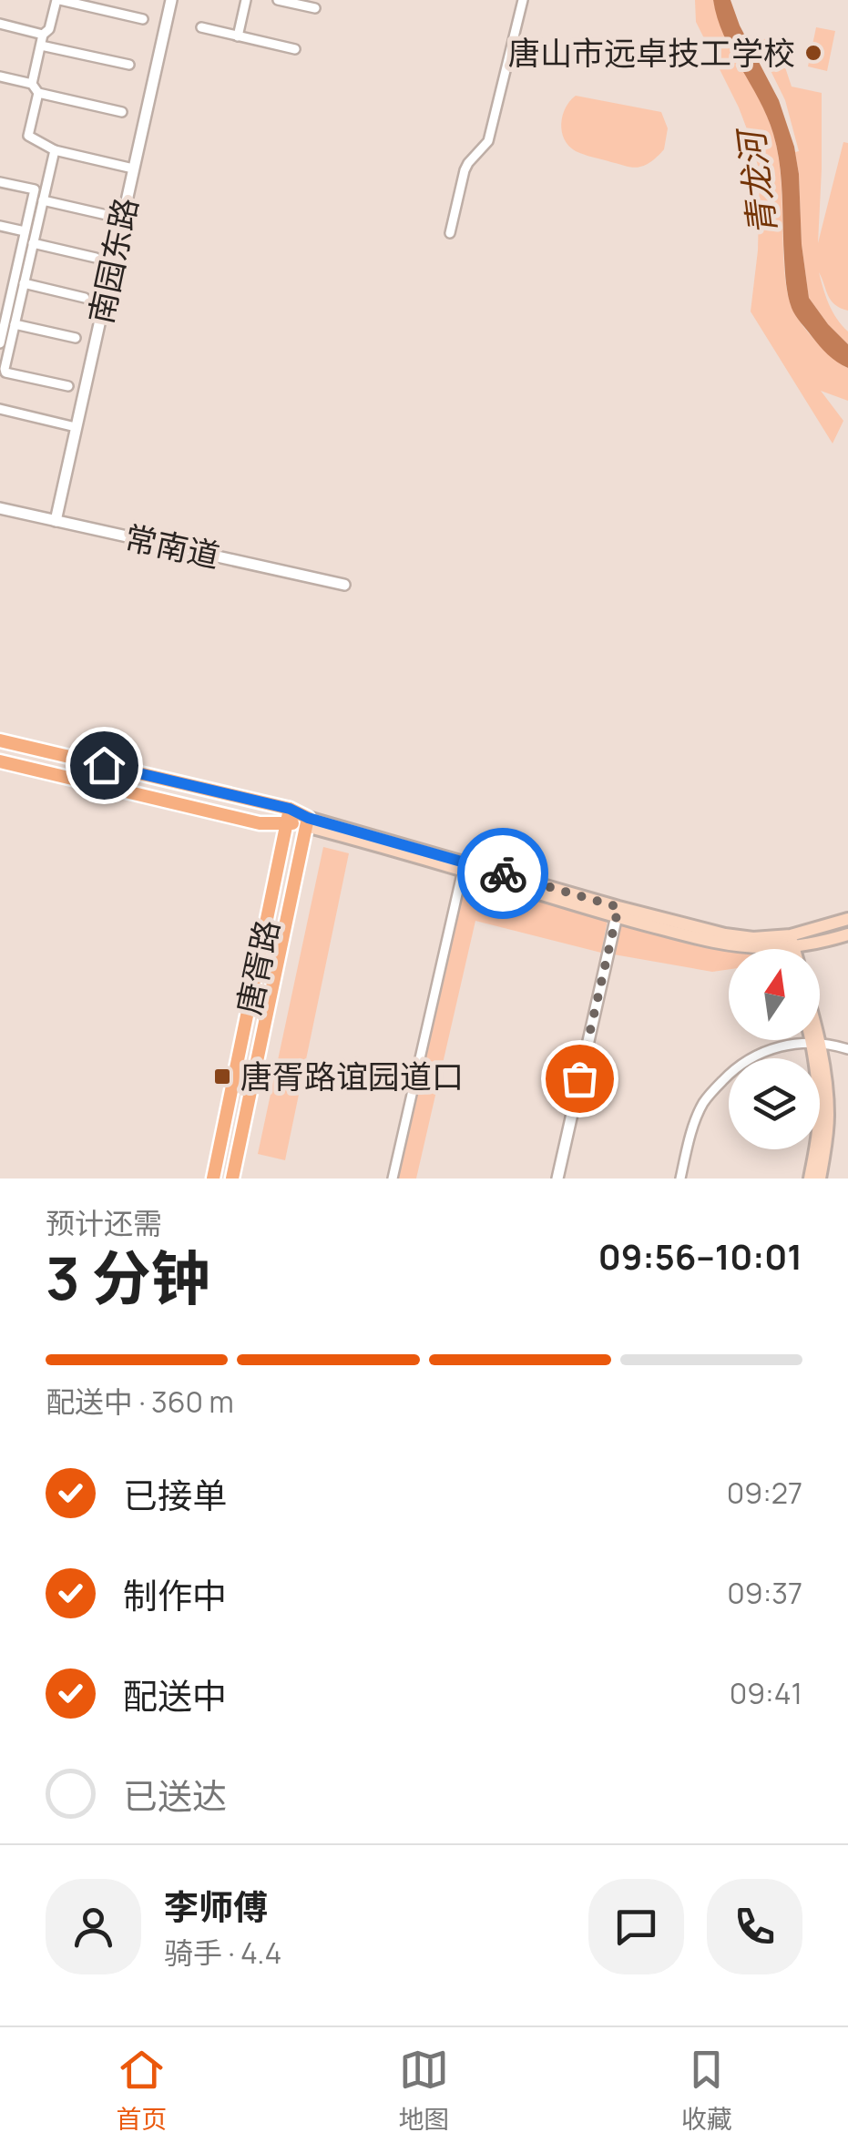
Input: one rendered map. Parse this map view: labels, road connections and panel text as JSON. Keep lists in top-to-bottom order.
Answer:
{
  "streets": {
    "main road": ["唐胥路"],
    "street": ["南园东路", "常南道"]
  },
  "crossings": [
    ["南园东路", "常南道"]
  ],
  "water": ["青龙河"],
  "places": {
    "other": ["唐山市远卓技工学校"],
    "transit": ["唐胥路谊园道口"]
  },
  "north": "top",
  "page": {
    "heading": ["3 分钟", "预计还需", "09:56–10:01"],
    "panel": ["李师傅", "骑手 · 4.4"],
    "bar": "配送中 · 360 m",
    "list": [
      ["已接单", "09:27"],
      ["制作中", "09:37"],
      ["配送中", "09:41"],
      "已送达"
    ],
    "tabs": ["首页", "地图", "收藏"]
  }
}
